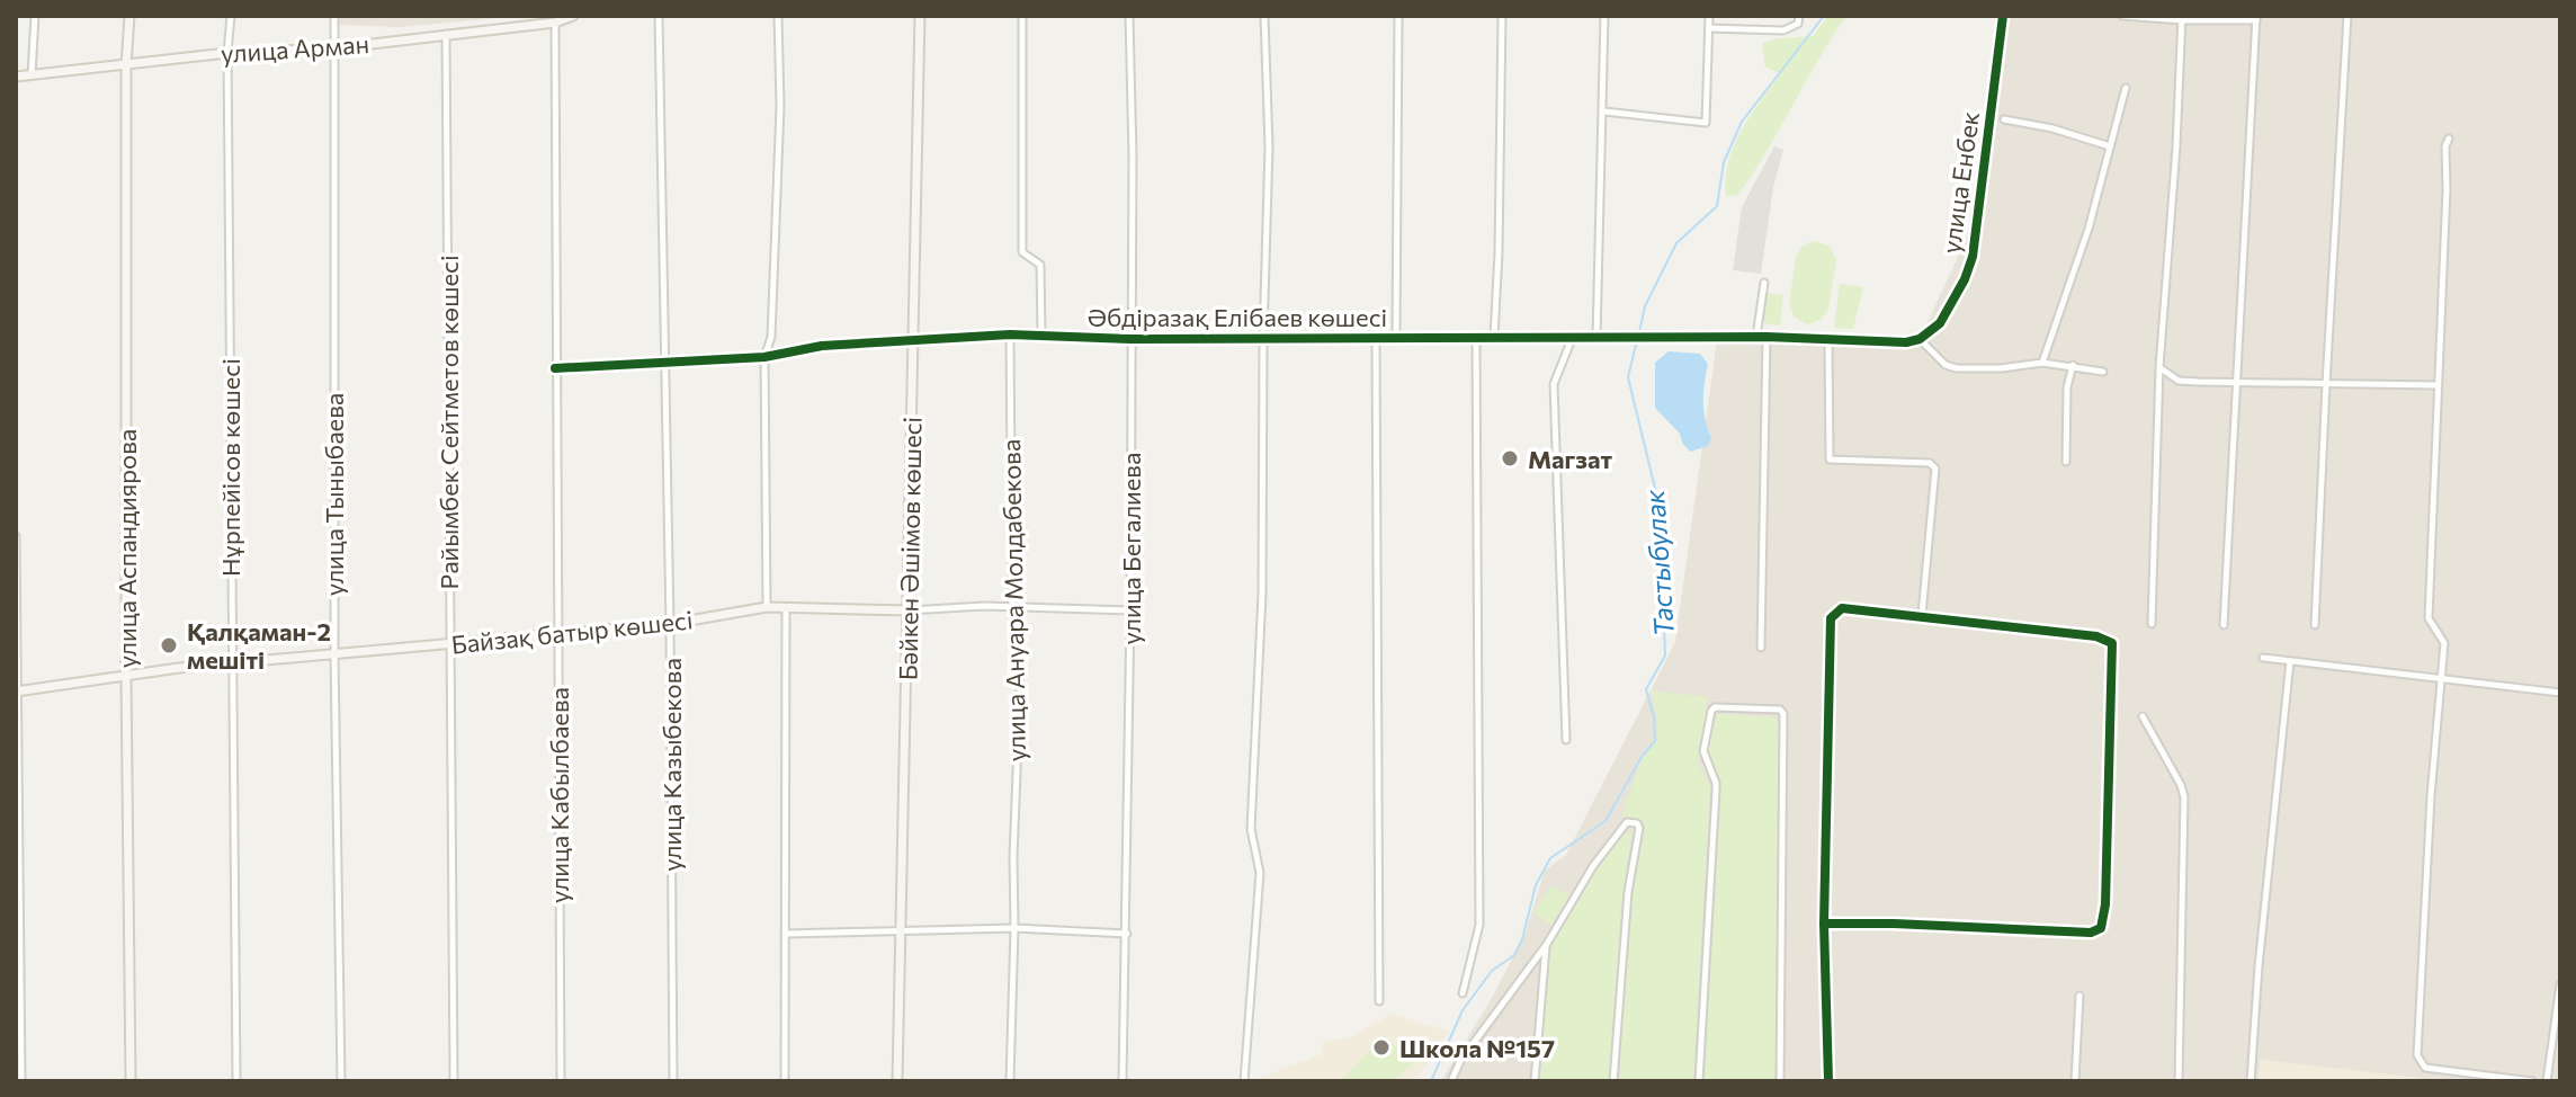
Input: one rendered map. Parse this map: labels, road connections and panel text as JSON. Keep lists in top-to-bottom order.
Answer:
{
  "streets": {
    "street": [
      "улица Арман",
      "улица Енбек",
      "Әбдіразақ Елібаев көшесі",
      "Райымбек Сейтметов көшесі",
      "Нұрпейісов көшесі",
      "улица Тыныбаева",
      "улица Аспандиярова",
      "Бәйкен Әшімов көшесі",
      "улица Бегалиева",
      "улица Ануара Молдабекова",
      "Байзақ батыр көшесі",
      "улица Казыбекова",
      "улица Кабылбаева"
    ]
  },
  "crossings": [
    ["улица Арман", "Райымбек Сейтметов көшесі"],
    ["улица Арман", "Нұрпейісов көшесі"],
    ["улица Арман", "улица Тыныбаева"],
    ["улица Арман", "улица Аспандиярова"],
    ["улица Арман", "улица Кабылбаева"],
    ["улица Енбек", "Әбдіразақ Елібаев көшесі"],
    ["Әбдіразақ Елібаев көшесі", "Бәйкен Әшімов көшесі"],
    ["Әбдіразақ Елібаев көшесі", "улица Бегалиева"],
    ["Әбдіразақ Елібаев көшесі", "улица Ануара Молдабекова"],
    ["Әбдіразақ Елібаев көшесі", "улица Казыбекова"],
    ["Әбдіразақ Елібаев көшесі", "улица Кабылбаева"],
    ["Райымбек Сейтметов көшесі", "Байзақ батыр көшесі"],
    ["Нұрпейісов көшесі", "Байзақ батыр көшесі"],
    ["улица Тыныбаева", "Байзақ батыр көшесі"],
    ["улица Аспандиярова", "Байзақ батыр көшесі"],
    ["Бәйкен Әшімов көшесі", "Байзақ батыр көшесі"],
    ["улица Бегалиева", "Байзақ батыр көшесі"],
    ["улица Ануара Молдабекова", "Байзақ батыр көшесі"],
    ["Байзақ батыр көшесі", "улица Казыбекова"],
    ["Байзақ батыр көшесі", "улица Кабылбаева"]
  ],
  "water": ["Тастыбулак"],
  "places": ["Магзат", "Қалқаман-2 мешіті", "Школа №157"]
}
